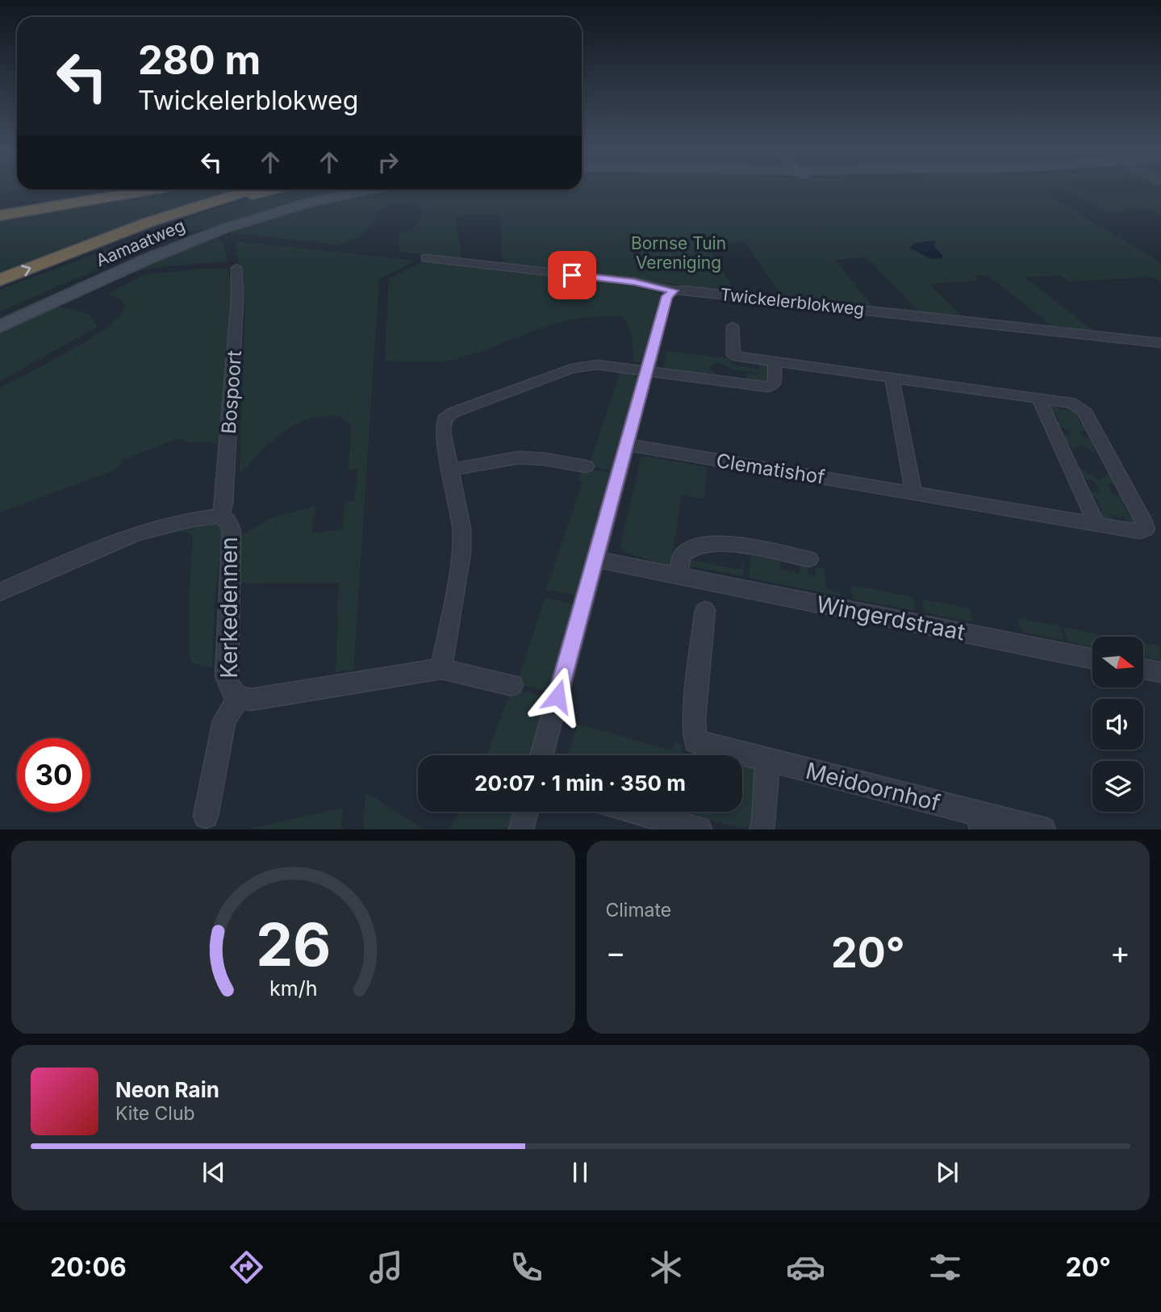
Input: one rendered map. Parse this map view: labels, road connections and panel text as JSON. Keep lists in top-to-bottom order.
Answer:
{
  "streets": {
    "main road": ["Aamaatweg"],
    "street": [
      "Twickelerblokweg",
      "Bospoort",
      "Clematishof",
      "Kerkedennen",
      "Wingerdstraat",
      "Meidoornhof"
    ]
  },
  "crossings": [
    ["Bospoort", "Kerkedennen"]
  ],
  "parks": ["Bornse Tuin Vereniging"],
  "north": "right",
  "page": {
    "turn": ["280 m", "Twickelerblokweg"],
    "limit": "30",
    "trip": "20:07 · 1 min · 350 m",
    "tile": "Climate",
    "heat": ["−", "20°", "+"],
    "song": ["Neon Rain", "Kite Club"],
    "tabs": ["20:06", "20°"],
    "gauge": ["26", "km/h"]
  }
}
